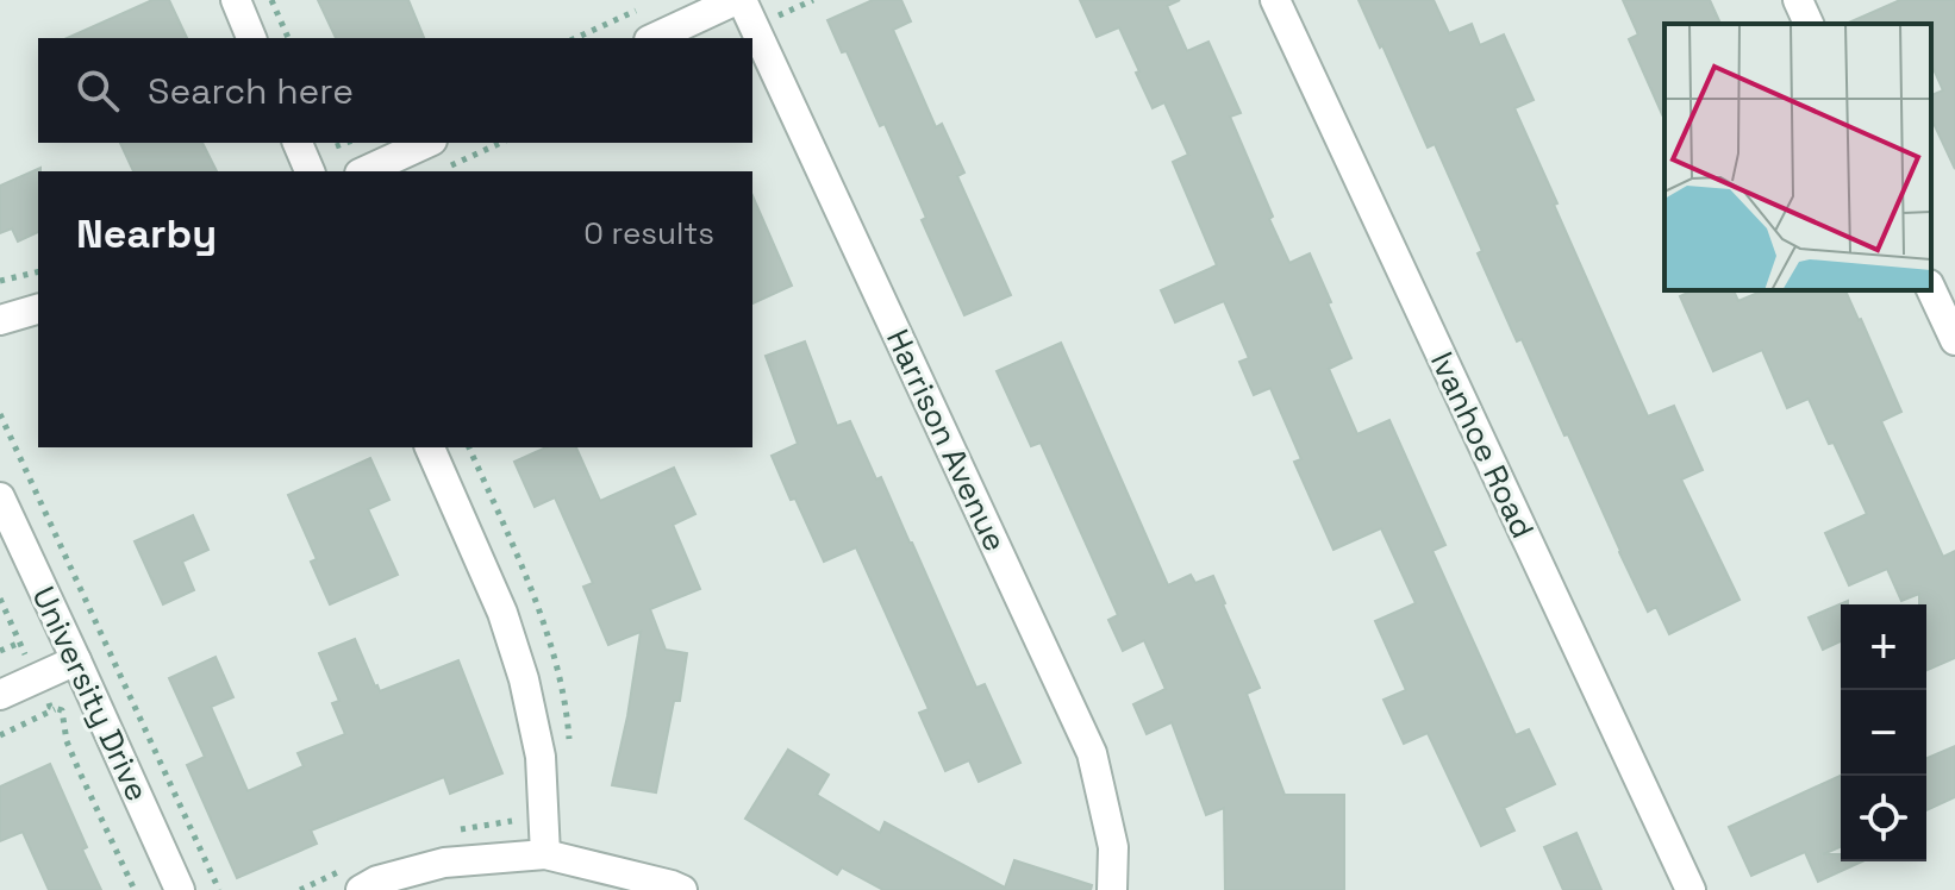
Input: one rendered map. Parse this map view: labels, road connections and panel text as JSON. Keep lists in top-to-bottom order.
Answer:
{
  "streets": {
    "street": ["Harrison Avenue", "Ivanhoe Road", "University Drive"]
  },
  "page": {
    "search": "Search here",
    "heading": ["Nearby", "0 results"],
    "map_buttons": ["+", "−"]
  }
}
